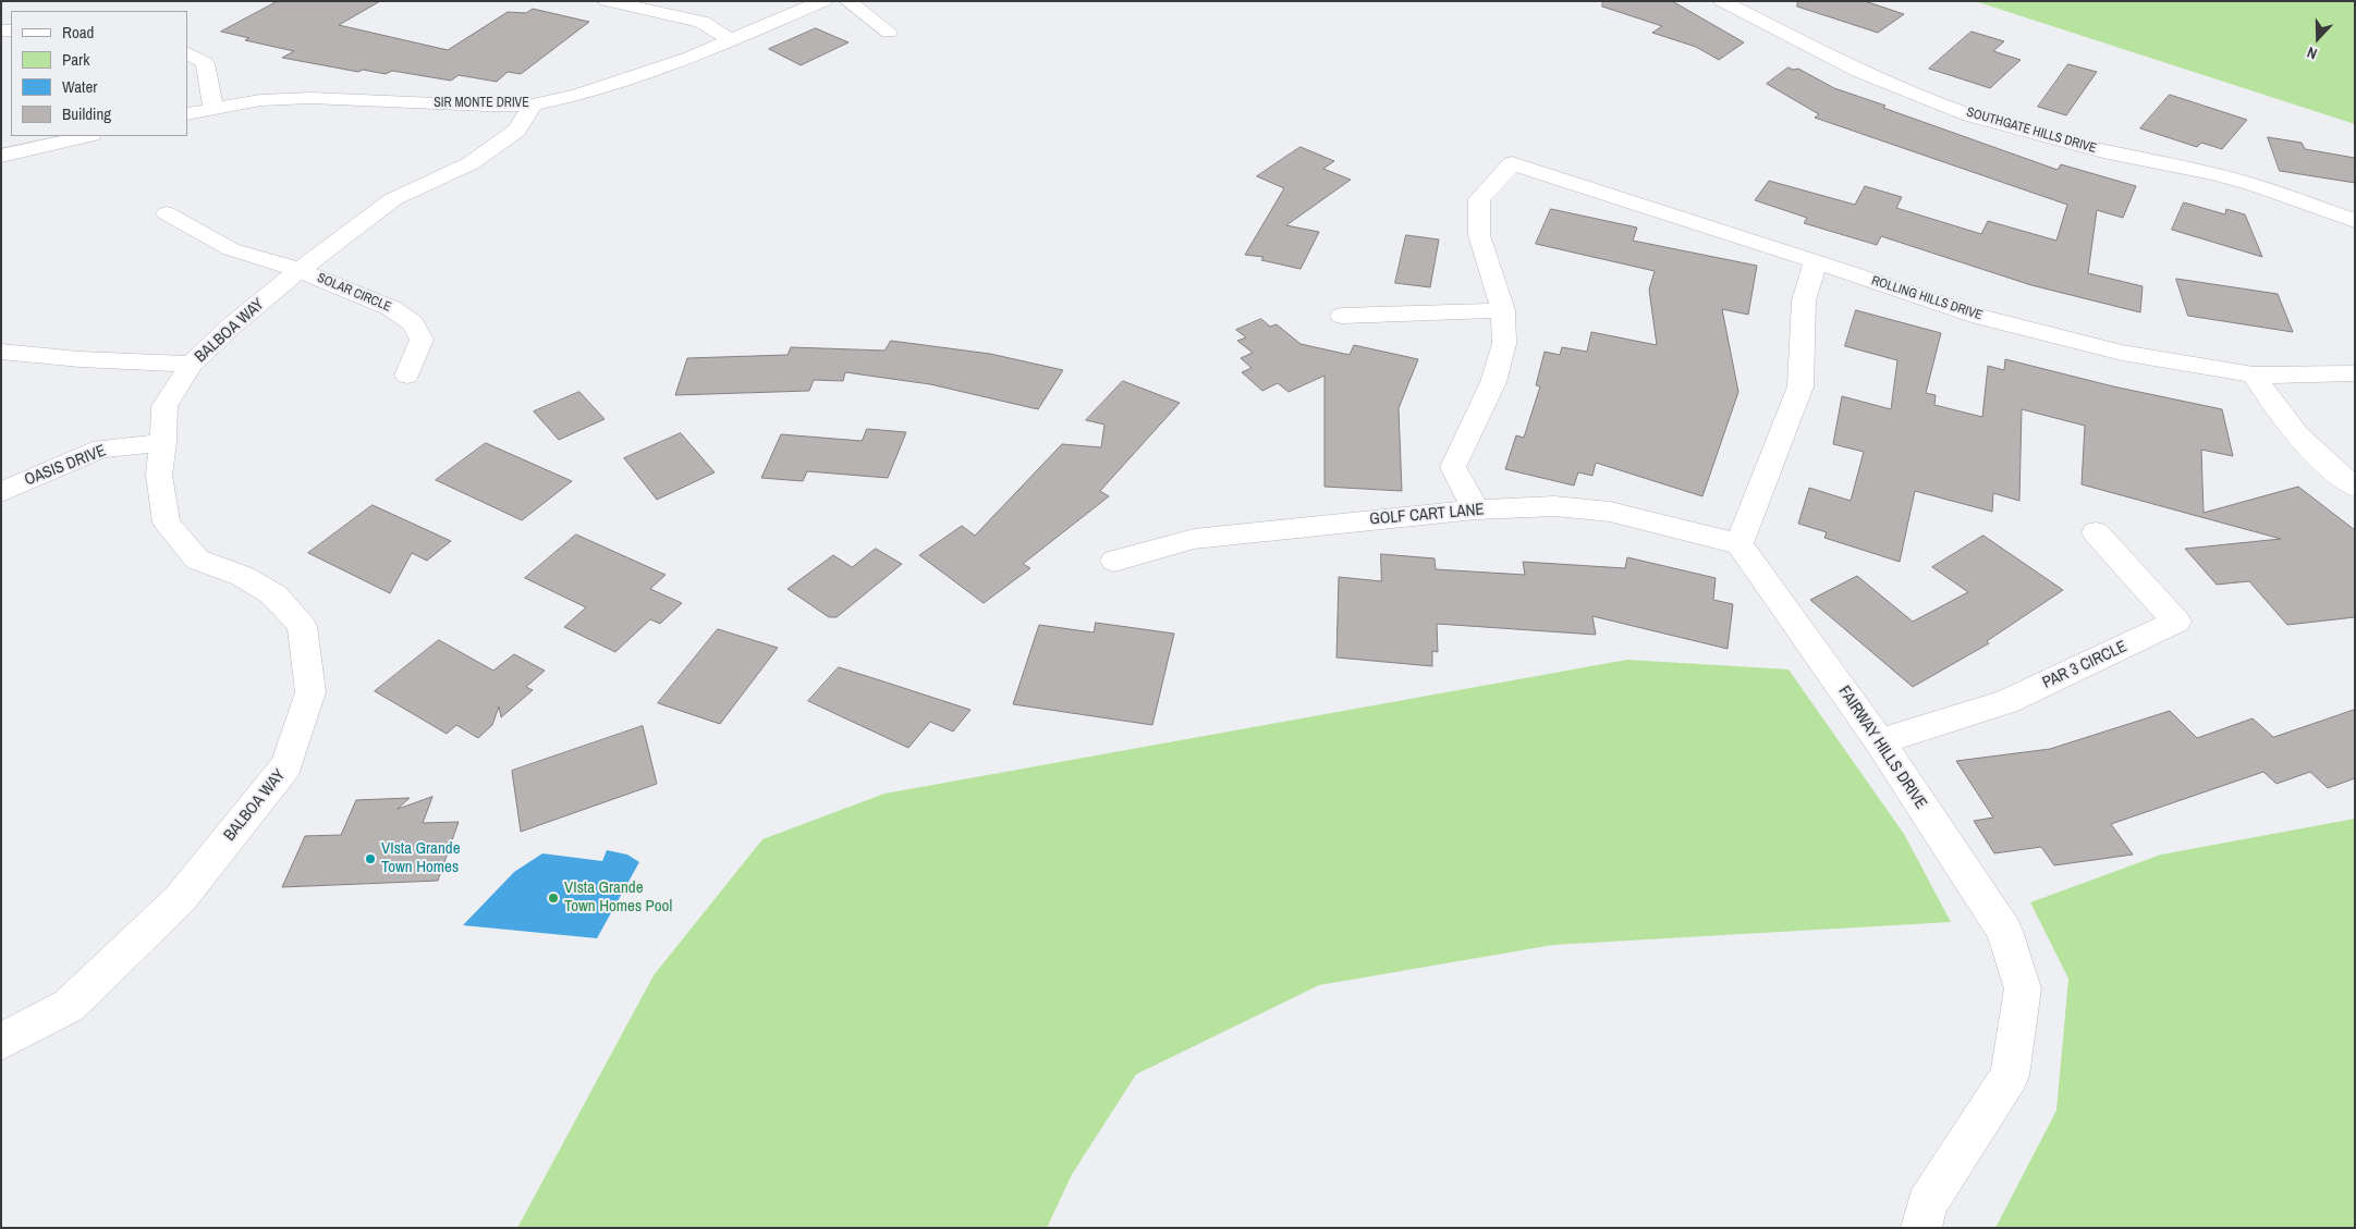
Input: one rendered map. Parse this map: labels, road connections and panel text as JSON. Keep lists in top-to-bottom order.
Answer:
{
  "streets": {
    "street": [
      "SIR MONTE DRIVE",
      "SOUTHGATE HILLS DRIVE",
      "SOLAR CIRCLE",
      "ROLLING HILLS DRIVE",
      "BALBOA WAY",
      "OASIS DRIVE",
      "GOLF CART LANE",
      "PAR 3 CIRCLE",
      "FAIRWAY HILLS DRIVE"
    ]
  },
  "crossings": [
    ["SIR MONTE DRIVE", "BALBOA WAY"],
    ["SOLAR CIRCLE", "BALBOA WAY"],
    ["BALBOA WAY", "OASIS DRIVE"],
    ["GOLF CART LANE", "FAIRWAY HILLS DRIVE"],
    ["PAR 3 CIRCLE", "FAIRWAY HILLS DRIVE"]
  ],
  "places": ["VIsta Grande Town Homes", "VIsta Grande Town Homes Pool"],
  "legend": [
    "Road",
    "Park",
    "Water",
    "Building"
  ],
  "north": "bottom"
}
